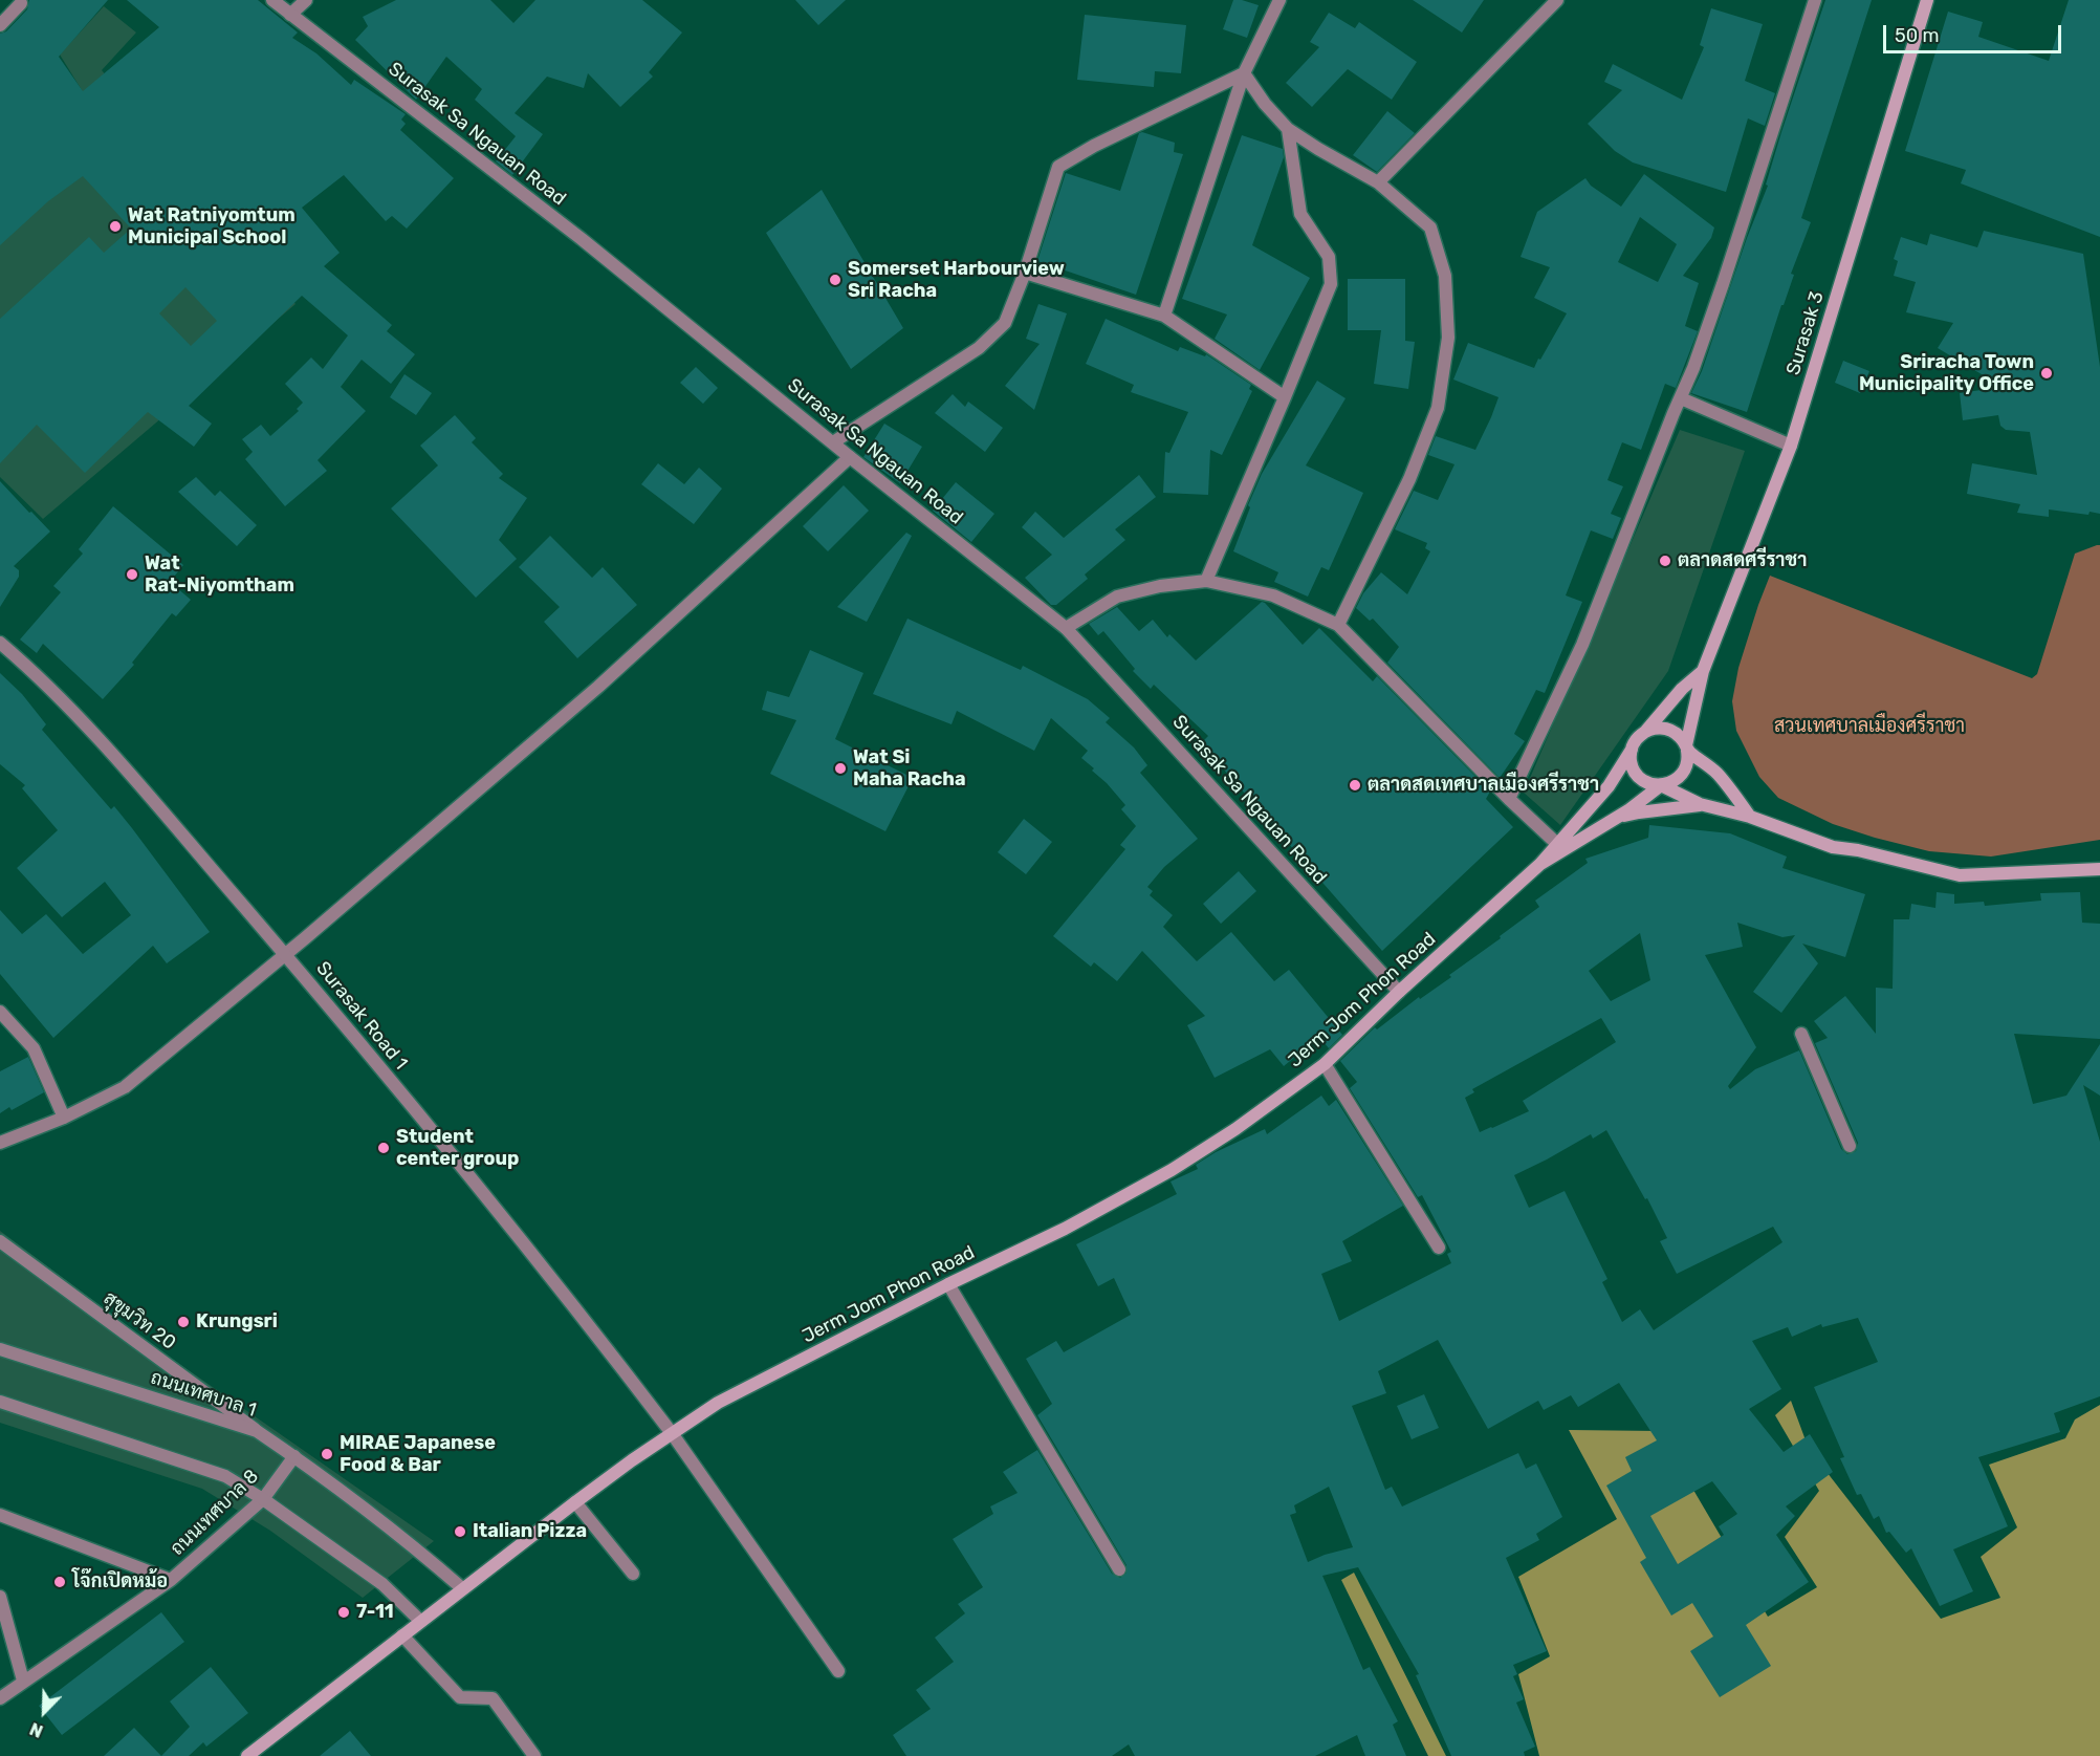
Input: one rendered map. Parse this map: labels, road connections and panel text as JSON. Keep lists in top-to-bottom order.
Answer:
{
  "streets": {
    "main road": ["Surasak 3", "Jerm Jom Phon Road"],
    "street": [
      "Surasak Sa Ngauan Road",
      "Surasak Road 1",
      "สุขุมวิท 20",
      "ถนนเทศบาล 1",
      "ถนนเทศบาล 8"
    ]
  },
  "crossings": [
    ["Surasak Sa Ngauan Road", "Jerm Jom Phon Road"],
    ["Surasak 3", "Jerm Jom Phon Road"],
    ["Jerm Jom Phon Road", "Surasak Road 1"],
    ["Jerm Jom Phon Road", "ถนนเทศบาล 1"],
    ["สุขุมวิท 20", "ถนนเทศบาล 1"],
    ["ถนนเทศบาล 1", "ถนนเทศบาล 8"]
  ],
  "parks": ["สวนเทศบาลเมืองศรีราชา"],
  "places": [
    "Wat Ratniyomtum Municipal School",
    "Somerset Harbourview Sri Racha",
    "Sriracha Town Municipality Office",
    "ตลาดสดศรีราชา",
    "Wat Rat-Niyomtham",
    "Wat Si Maha Racha",
    "ตลาดสดเทศบาลเมืองศรีราชา",
    "Student center group",
    "Krungsri",
    "MIRAE Japanese Food & Bar",
    "Italian Pizza",
    "โจ๊กเปิดหม้อ",
    "7-11"
  ],
  "scale_bar": "50 m",
  "north": "bottom left"
}
